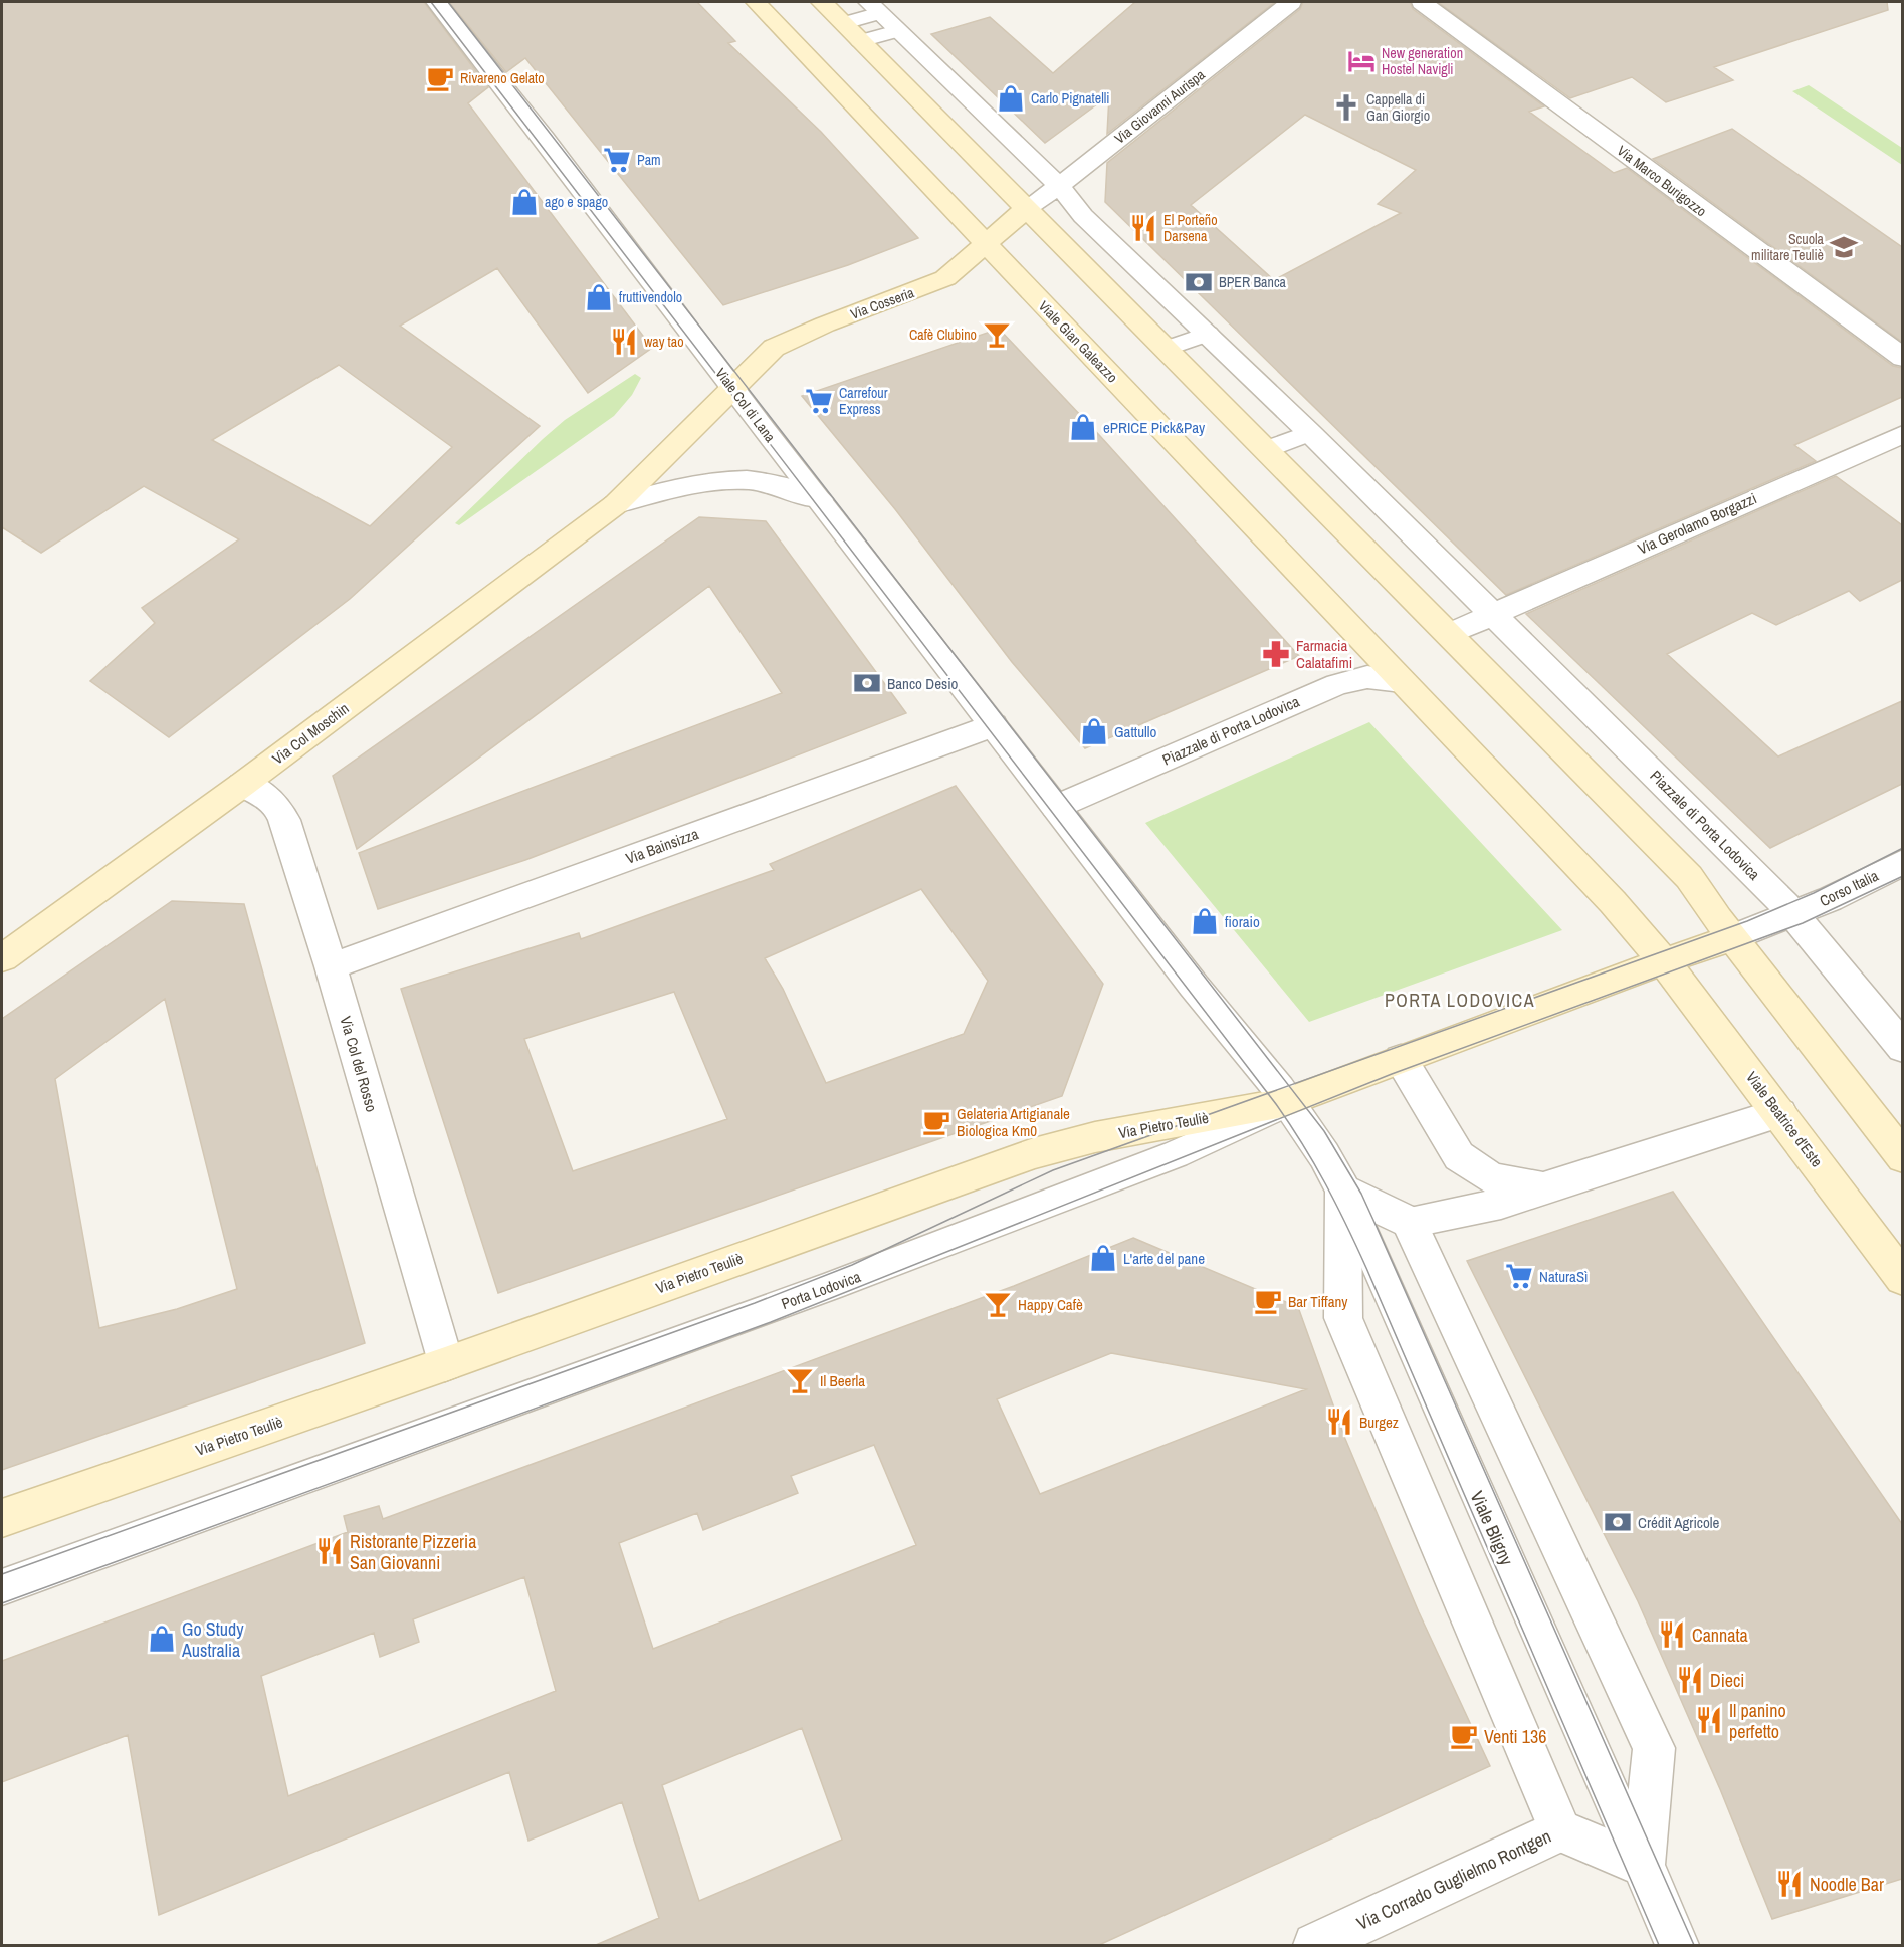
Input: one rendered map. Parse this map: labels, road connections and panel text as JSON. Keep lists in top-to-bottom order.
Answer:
{
  "streets": {
    "main road": [
      "Via Cosseria",
      "Viale Gian Galeazzo",
      "Via Col Moschin",
      "Viale Beatrice d'Este",
      "Via Pietro Teuliè"
    ],
    "street": [
      "Via Giovanni Aurispa",
      "Via Marco Burigozzo",
      "Viale Col di Lana",
      "Via Gerolamo Borgazzi",
      "Piazzale di Porta Lodovica",
      "Via Bainsizza",
      "Corso Italia",
      "Via Col del Rosso",
      "Viale Bligny",
      "Via Corrado Guglielmo Rontgen"
    ],
    "lane": ["Porta Lodovica"]
  },
  "crossings": [
    ["Via Giovanni Aurispa", "Via Cosseria"],
    ["Via Cosseria", "Viale Gian Galeazzo"],
    ["Via Cosseria", "Viale Col di Lana"],
    ["Via Cosseria", "Via Col Moschin"],
    ["Viale Gian Galeazzo", "Piazzale di Porta Lodovica"],
    ["Viale Col di Lana", "Piazzale di Porta Lodovica"],
    ["Viale Col di Lana", "Via Col Moschin"],
    ["Viale Col di Lana", "Via Bainsizza"],
    ["Via Gerolamo Borgazzi", "Piazzale di Porta Lodovica"],
    ["Piazzale di Porta Lodovica", "Corso Italia"],
    ["Via Col Moschin", "Via Col del Rosso"],
    ["Via Bainsizza", "Via Col del Rosso"],
    ["Via Col del Rosso", "Via Pietro Teuliè"],
    ["Via Pietro Teuliè", "Porta Lodovica"]
  ],
  "districts": ["PORTA LODOVICA"],
  "places": {
    "hotel": ["New generation Hostel Navigli"],
    "cafe": [
      "Rivareno Gelato",
      "Gelateria Artigianale Biologica Km0",
      "Bar Tiffany",
      "Venti 136"
    ],
    "shop": [
      "Carlo Pignatelli",
      "ago e spago",
      "fruttivendolo",
      "ePRICE Pick&Pay",
      "Gattullo",
      "fioraio",
      "L'arte del pane",
      "Go Study Australia"
    ],
    "church": ["Cappella di Gan Giorgio"],
    "supermarket": ["Pam", "Carrefour Express", "NaturaSì"],
    "restaurant": [
      "El Porteño Darsena",
      "way tao",
      "Burgez",
      "Ristorante Pizzeria San Giovanni",
      "Cannata",
      "Dieci",
      "Il panino perfetto",
      "Noodle Bar"
    ],
    "school or university": ["Scuola militare Teuliè"],
    "bank": ["BPER Banca", "Banco Desio", "Crédit Agricole"],
    "bar": ["Cafè Clubino", "Happy Cafè", "Il Beerla"],
    "pharmacy": ["Farmacia Calatafimi"]
  }
}
